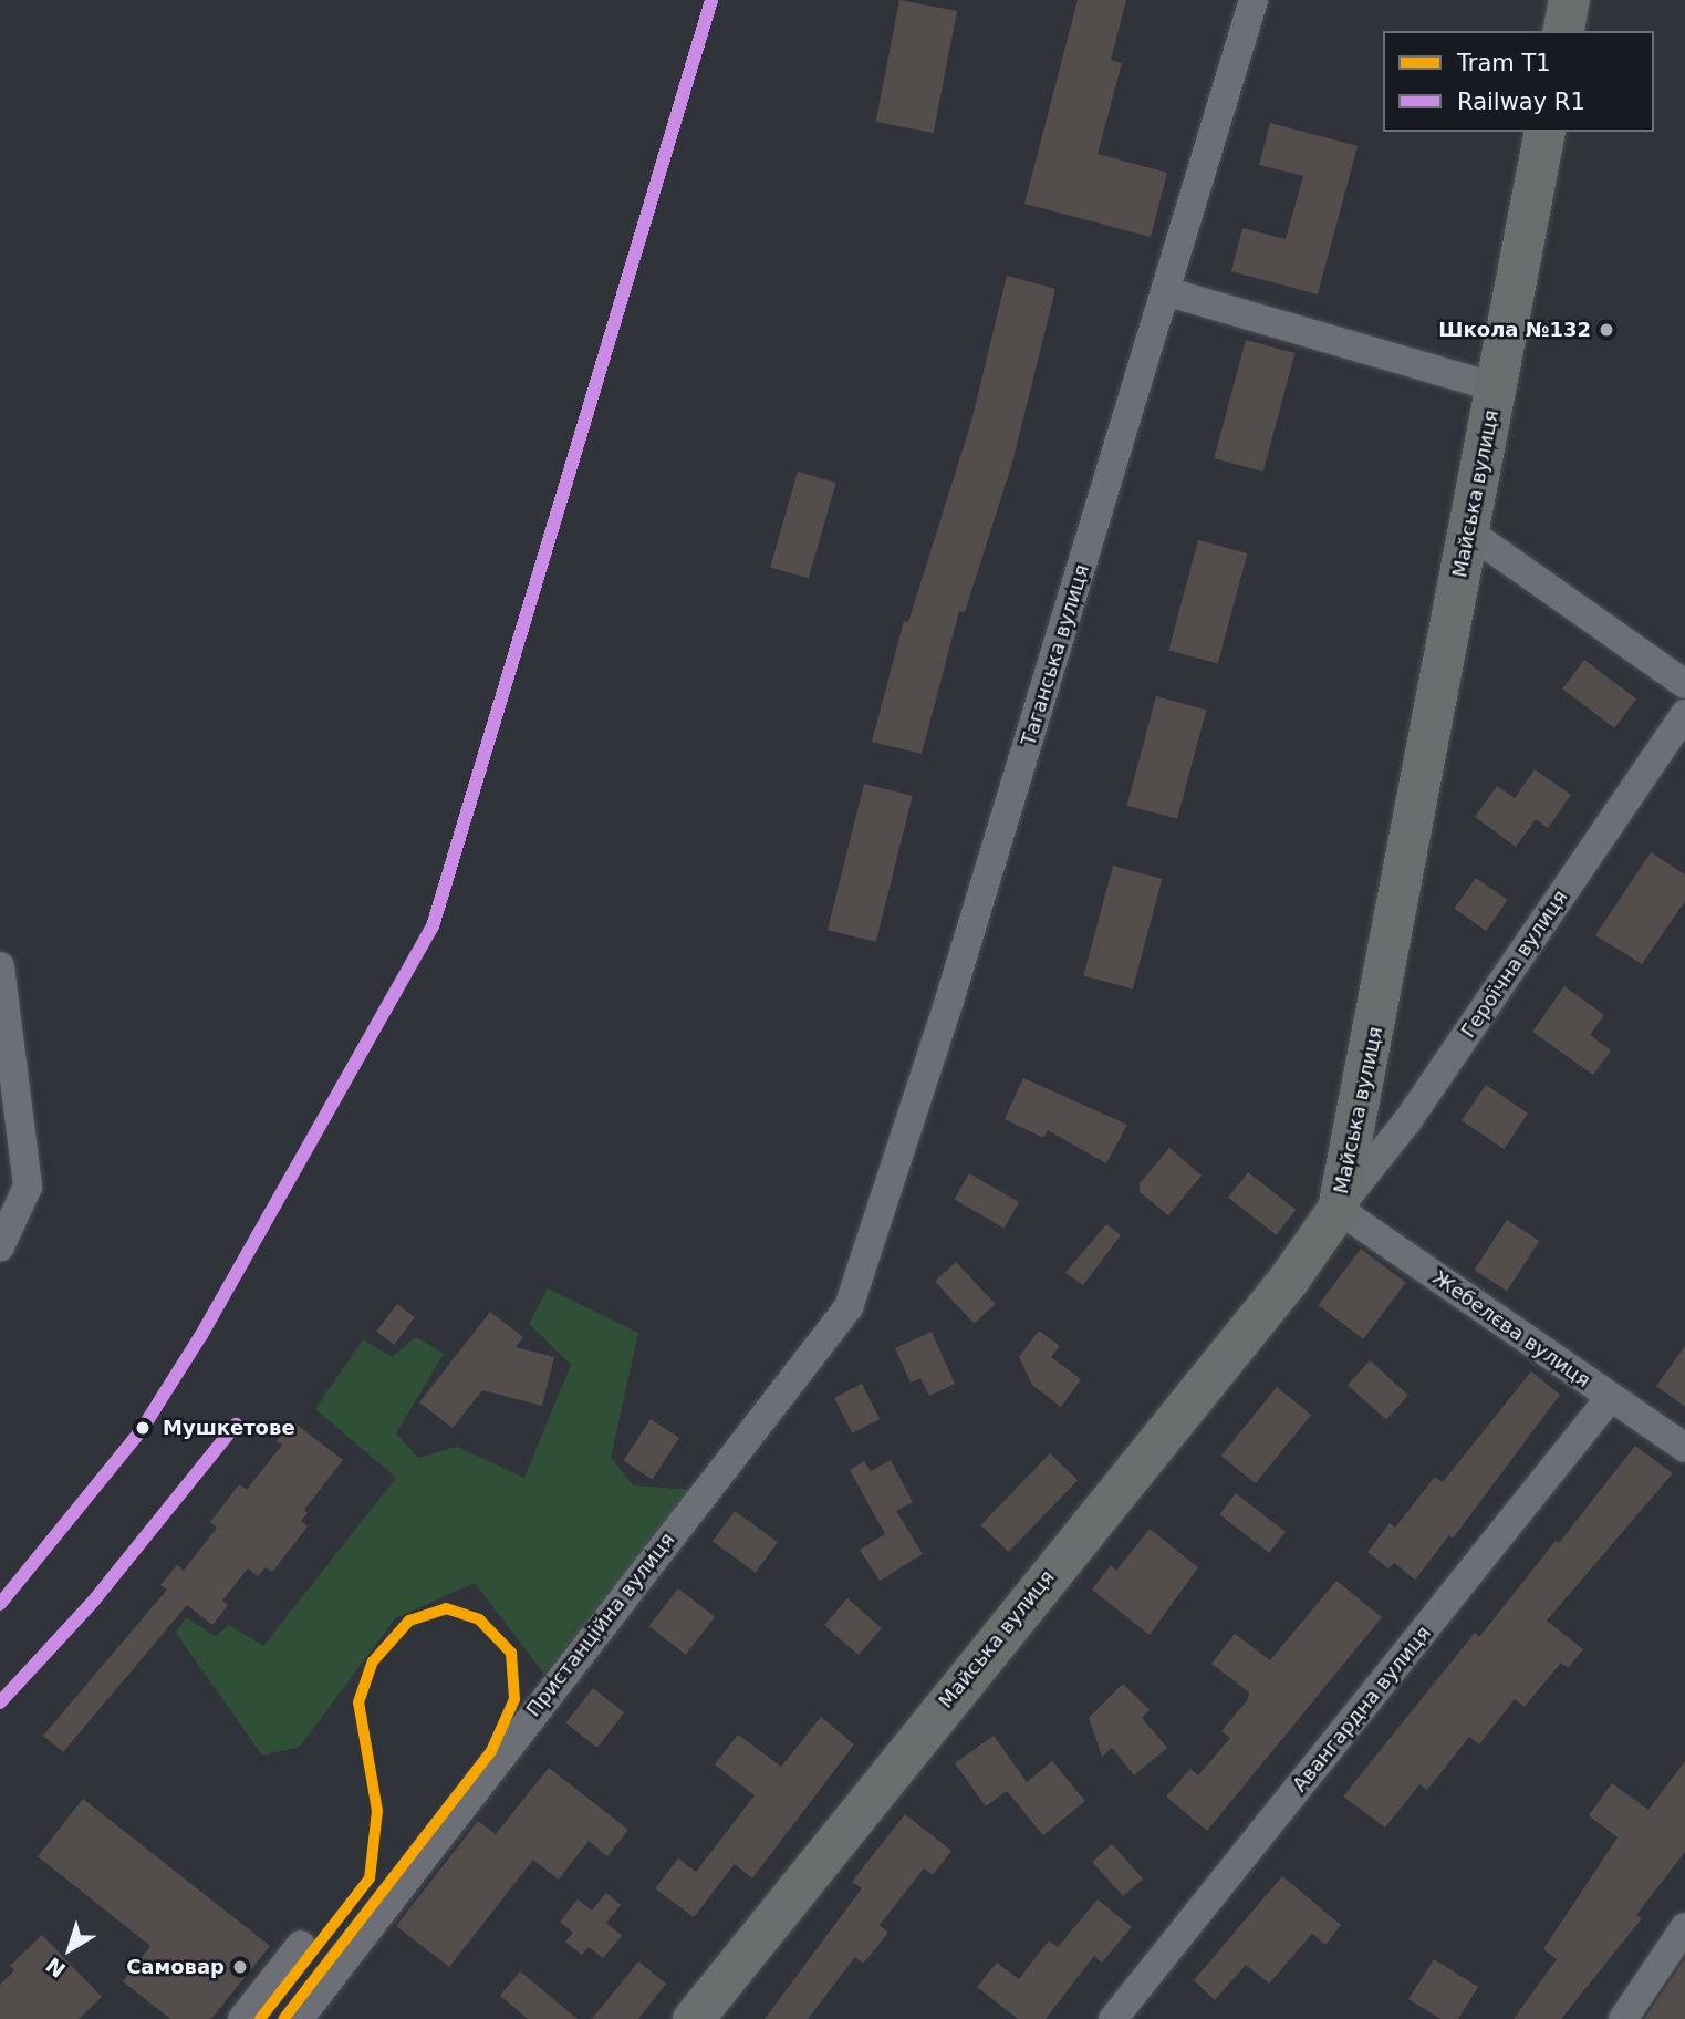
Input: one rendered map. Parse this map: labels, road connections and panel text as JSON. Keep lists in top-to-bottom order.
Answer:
{
  "streets": {
    "street": [
      "Майська вулиця",
      "Таганська вулиця",
      "Героїчна вулиця",
      "Жебелєва вулиця",
      "Пристанційна вулиця",
      "Авангардна вулиця"
    ]
  },
  "crossings": [
    ["Майська вулиця", "Героїчна вулиця"],
    ["Майська вулиця", "Жебелєва вулиця"],
    ["Таганська вулиця", "Пристанційна вулиця"],
    ["Героїчна вулиця", "Жебелєва вулиця"],
    ["Жебелєва вулиця", "Авангардна вулиця"]
  ],
  "places": ["Школа №132", "Мушкетове", "Самовар"],
  "lines": ["rail line R1", "tram line T1"],
  "legend": ["Tram T1", "Railway R1"],
  "north": "bottom left"
}
